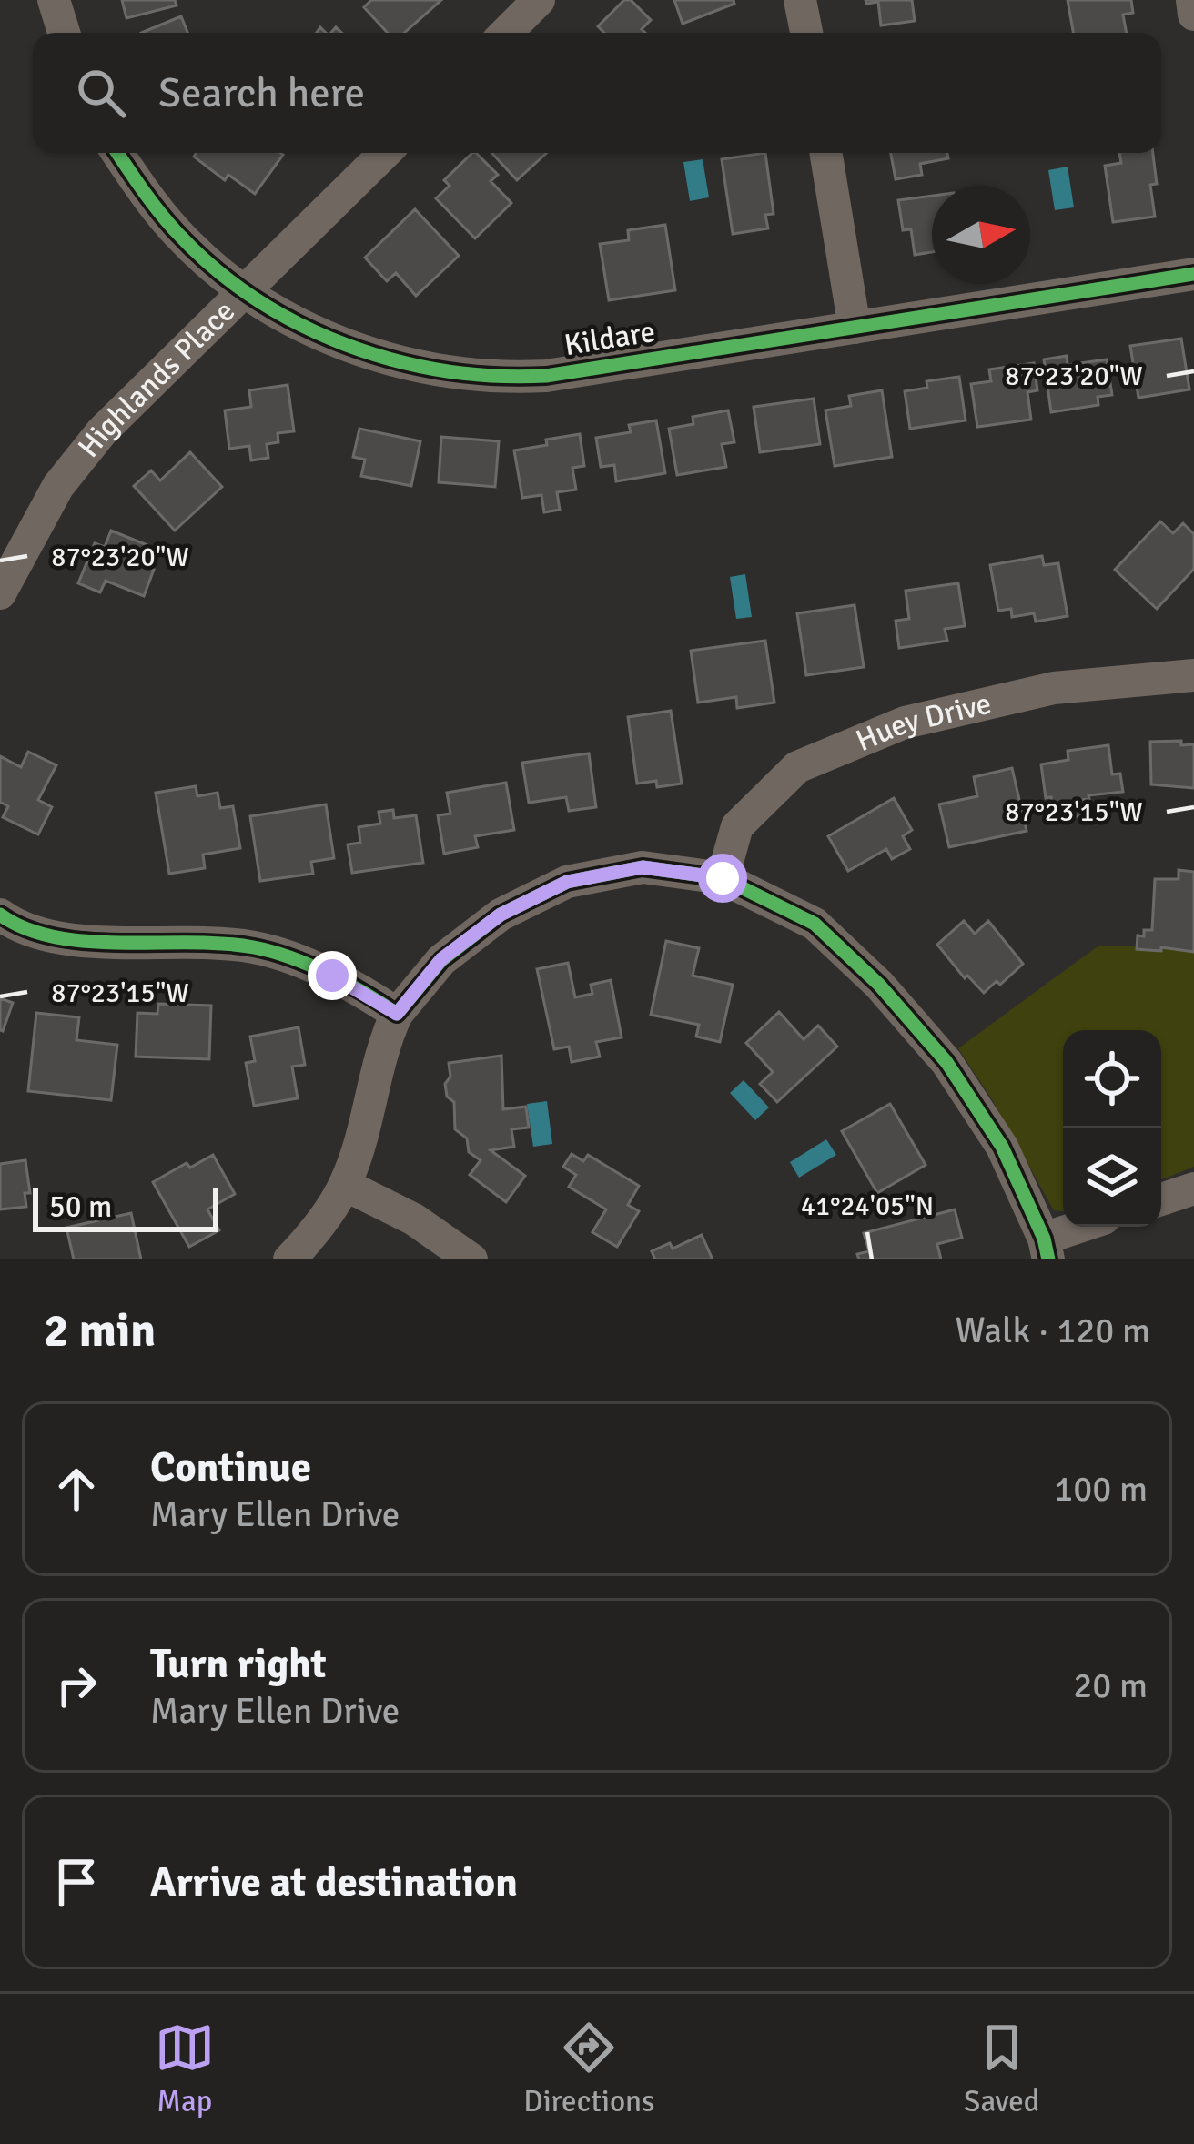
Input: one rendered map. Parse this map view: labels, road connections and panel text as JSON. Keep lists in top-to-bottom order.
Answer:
{
  "streets": {
    "street": ["Kildare", "Highlands Place", "Huey Drive"]
  },
  "crossings": [
    ["Kildare", "Highlands Place"]
  ],
  "scale_bar": "50 m",
  "north": "right",
  "page": {
    "search": "Search here",
    "scale": "50 m",
    "heading": ["2 min", "Walk · 120 m"],
    "list": [
      ["Continue", "Mary Ellen Drive", "100 m"],
      ["Turn right", "Mary Ellen Drive", "20 m"],
      "Arrive at destination"
    ],
    "nav": ["Map", "Directions", "Saved"]
  },
  "coordinates": ["87°23'20\"W", "87°23'15\"W", "41°24'05\"N"]
}
